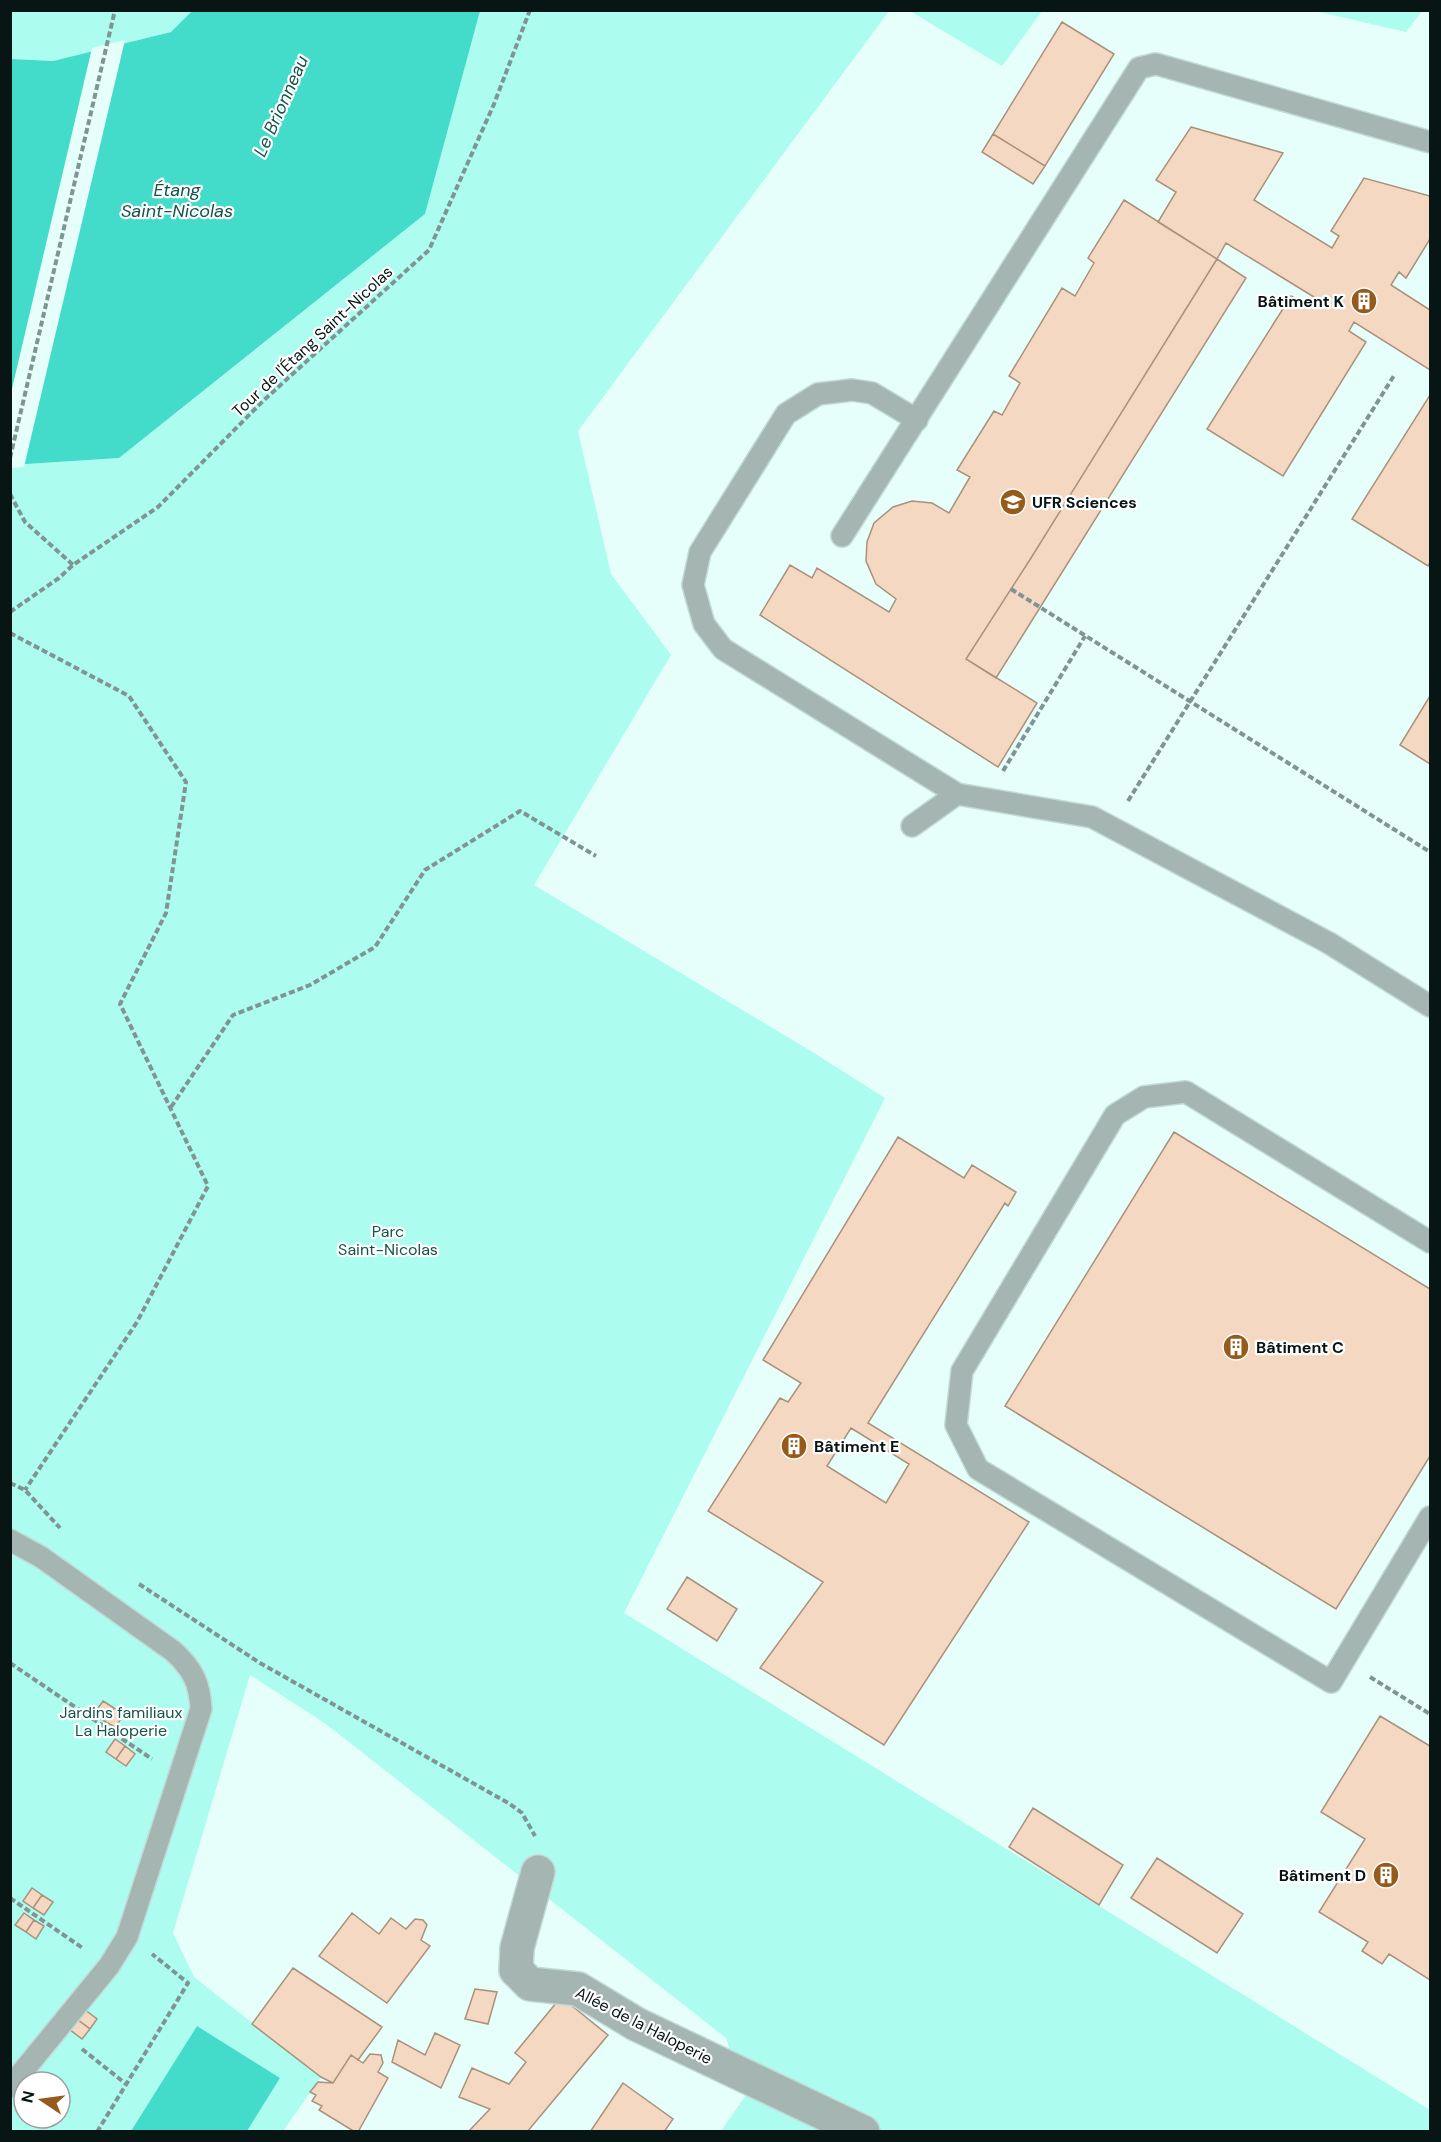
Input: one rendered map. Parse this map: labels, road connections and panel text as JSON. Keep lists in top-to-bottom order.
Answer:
{
  "streets": {
    "street": ["Allée de la Haloperie"],
    "path": ["Tour de l'Étang Saint-Nicolas"]
  },
  "water": ["Le Brionneau", "Étang Saint-Nicolas"],
  "parks": ["Parc Saint-Nicolas", "Jardins familiaux La Haloperie"],
  "places": {
    "building": [
      "Bâtiment K",
      "Bâtiment C",
      "Bâtiment E",
      "Bâtiment D"
    ],
    "school or university": ["UFR Sciences"]
  },
  "north": "left"
}
